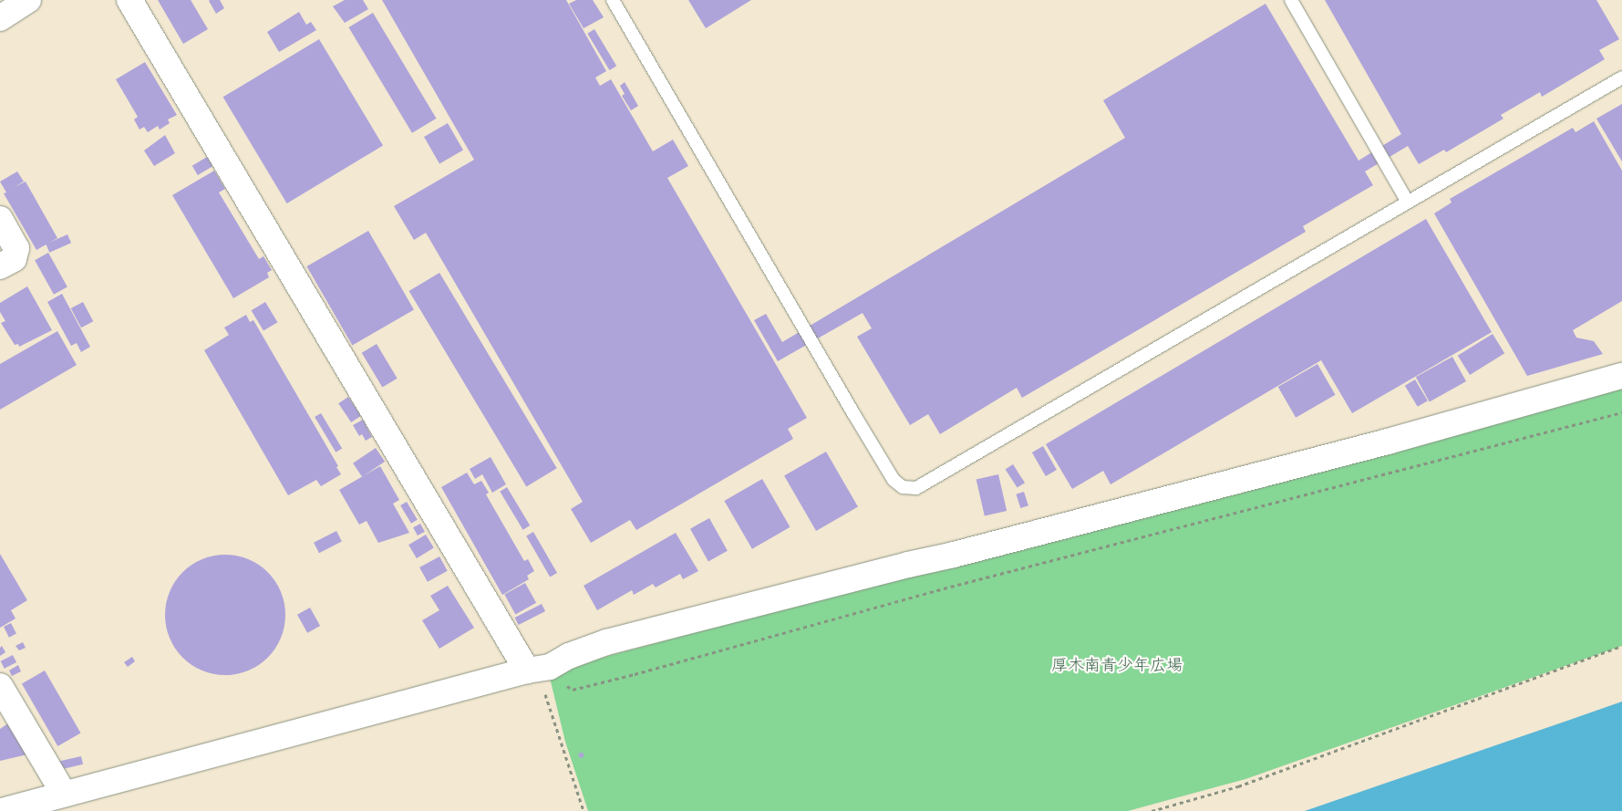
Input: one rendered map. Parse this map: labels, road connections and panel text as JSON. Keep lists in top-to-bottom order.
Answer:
{
  "parks": ["厚木南青少年広場"]
}
